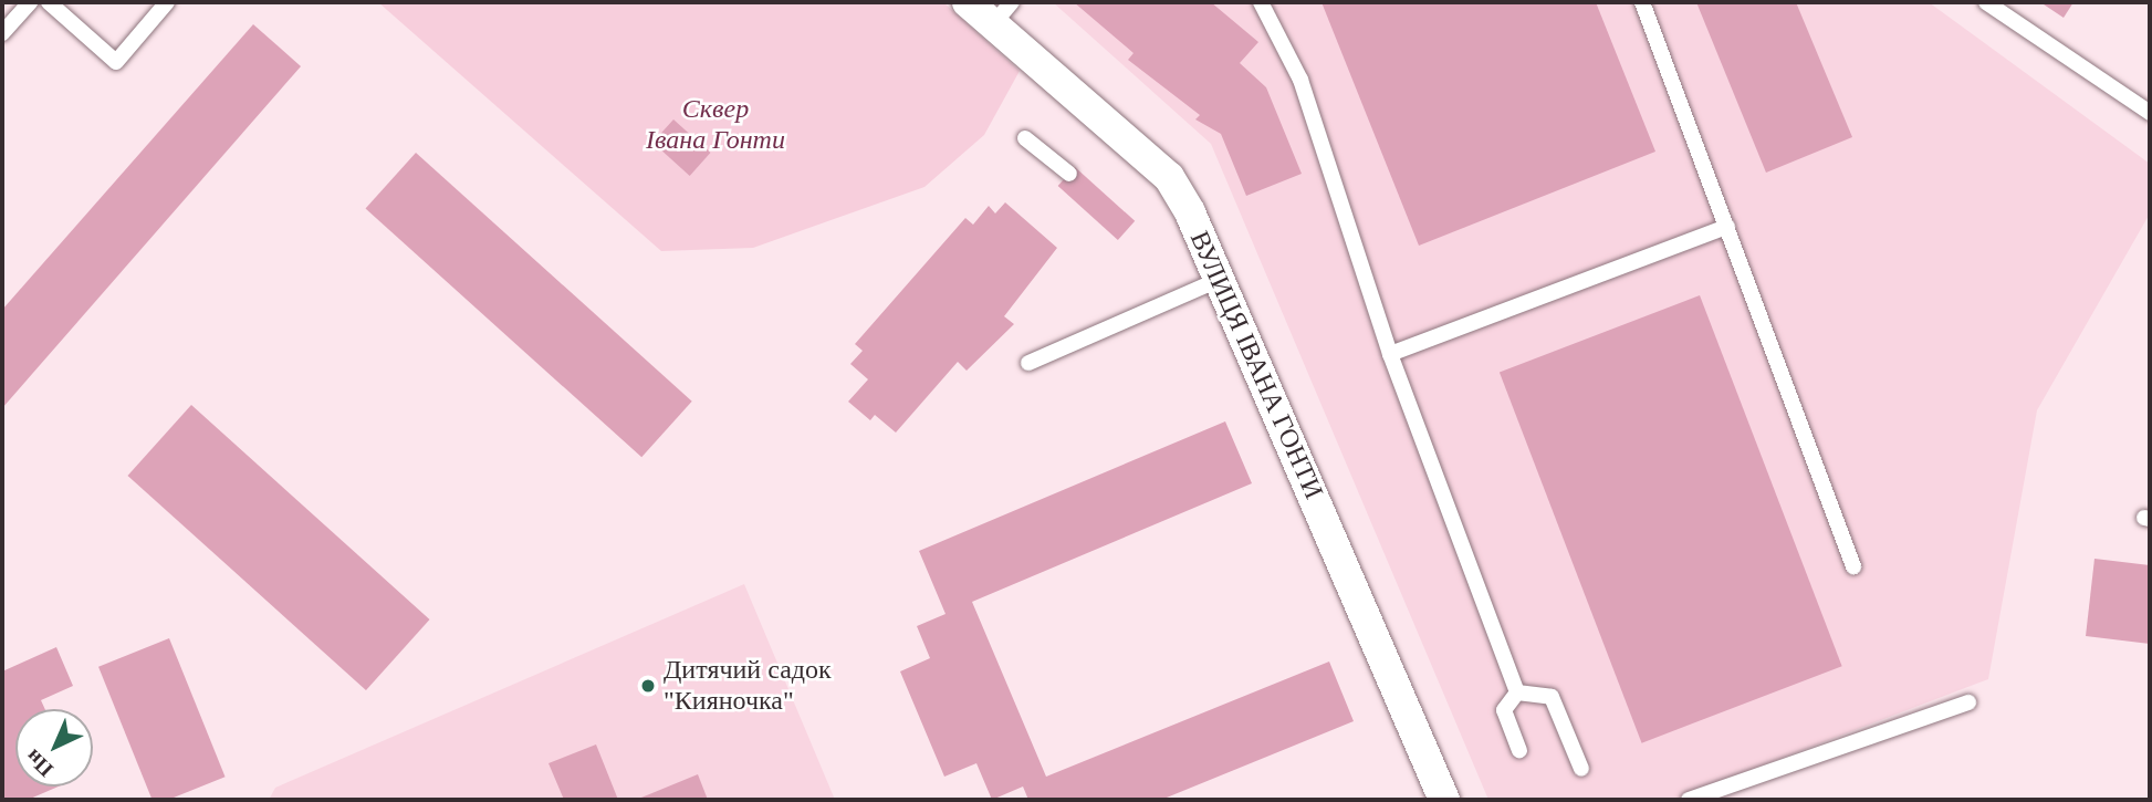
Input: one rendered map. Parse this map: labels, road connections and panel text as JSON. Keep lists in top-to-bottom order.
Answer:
{
  "streets": {
    "street": ["ВУЛИЦЯ ІВАНА ГОНТИ"]
  },
  "parks": ["Сквер Івана Гонти"],
  "places": ["Дитячий садок \"Кияночка\""],
  "north": "bottom left"
}
